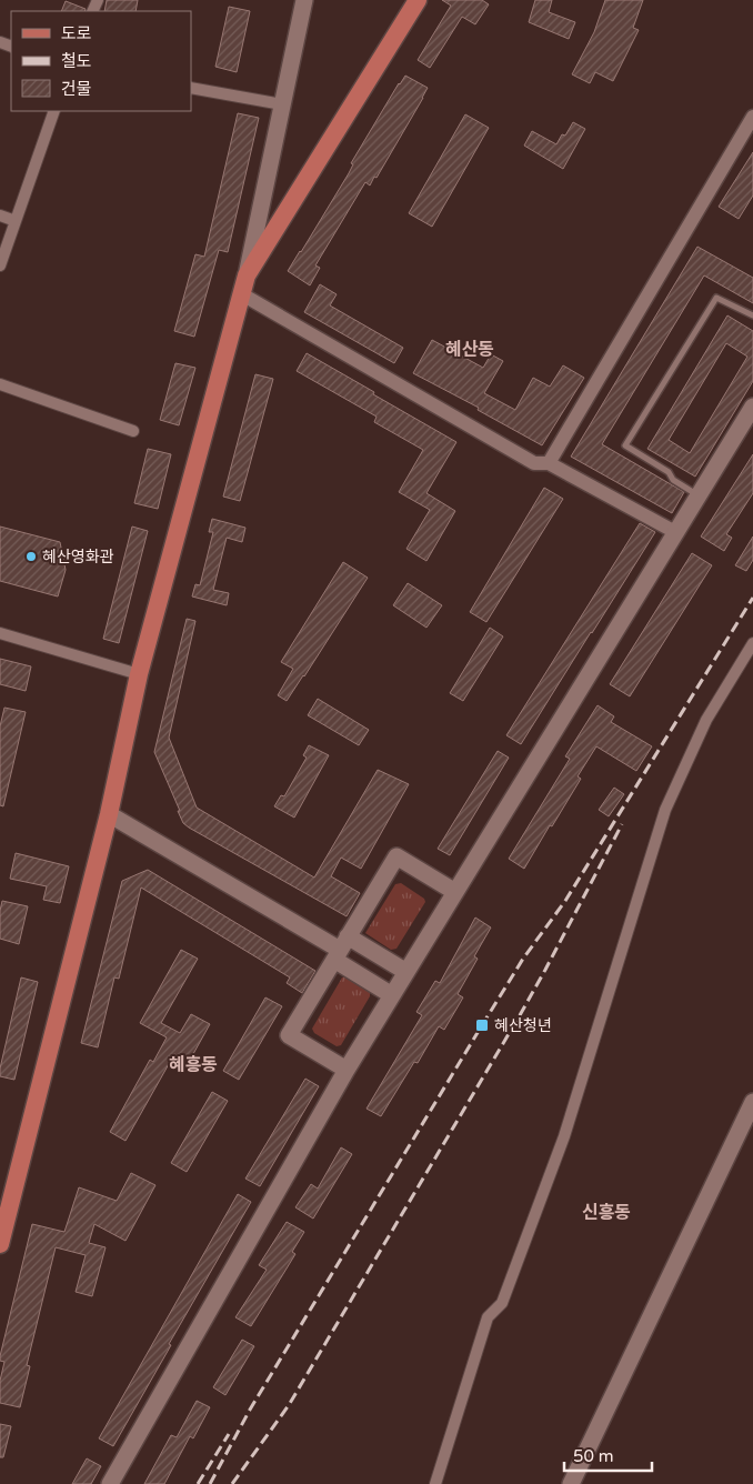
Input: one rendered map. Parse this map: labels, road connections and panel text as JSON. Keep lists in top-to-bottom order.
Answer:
{
  "districts": ["혜산동", "혜흥동", "신흥동"],
  "places": {
    "other": ["혜산영화관"],
    "transit": ["혜산청년"]
  },
  "legend": ["도로", "철도", "건물"],
  "scale_bar": "50 m"
}
